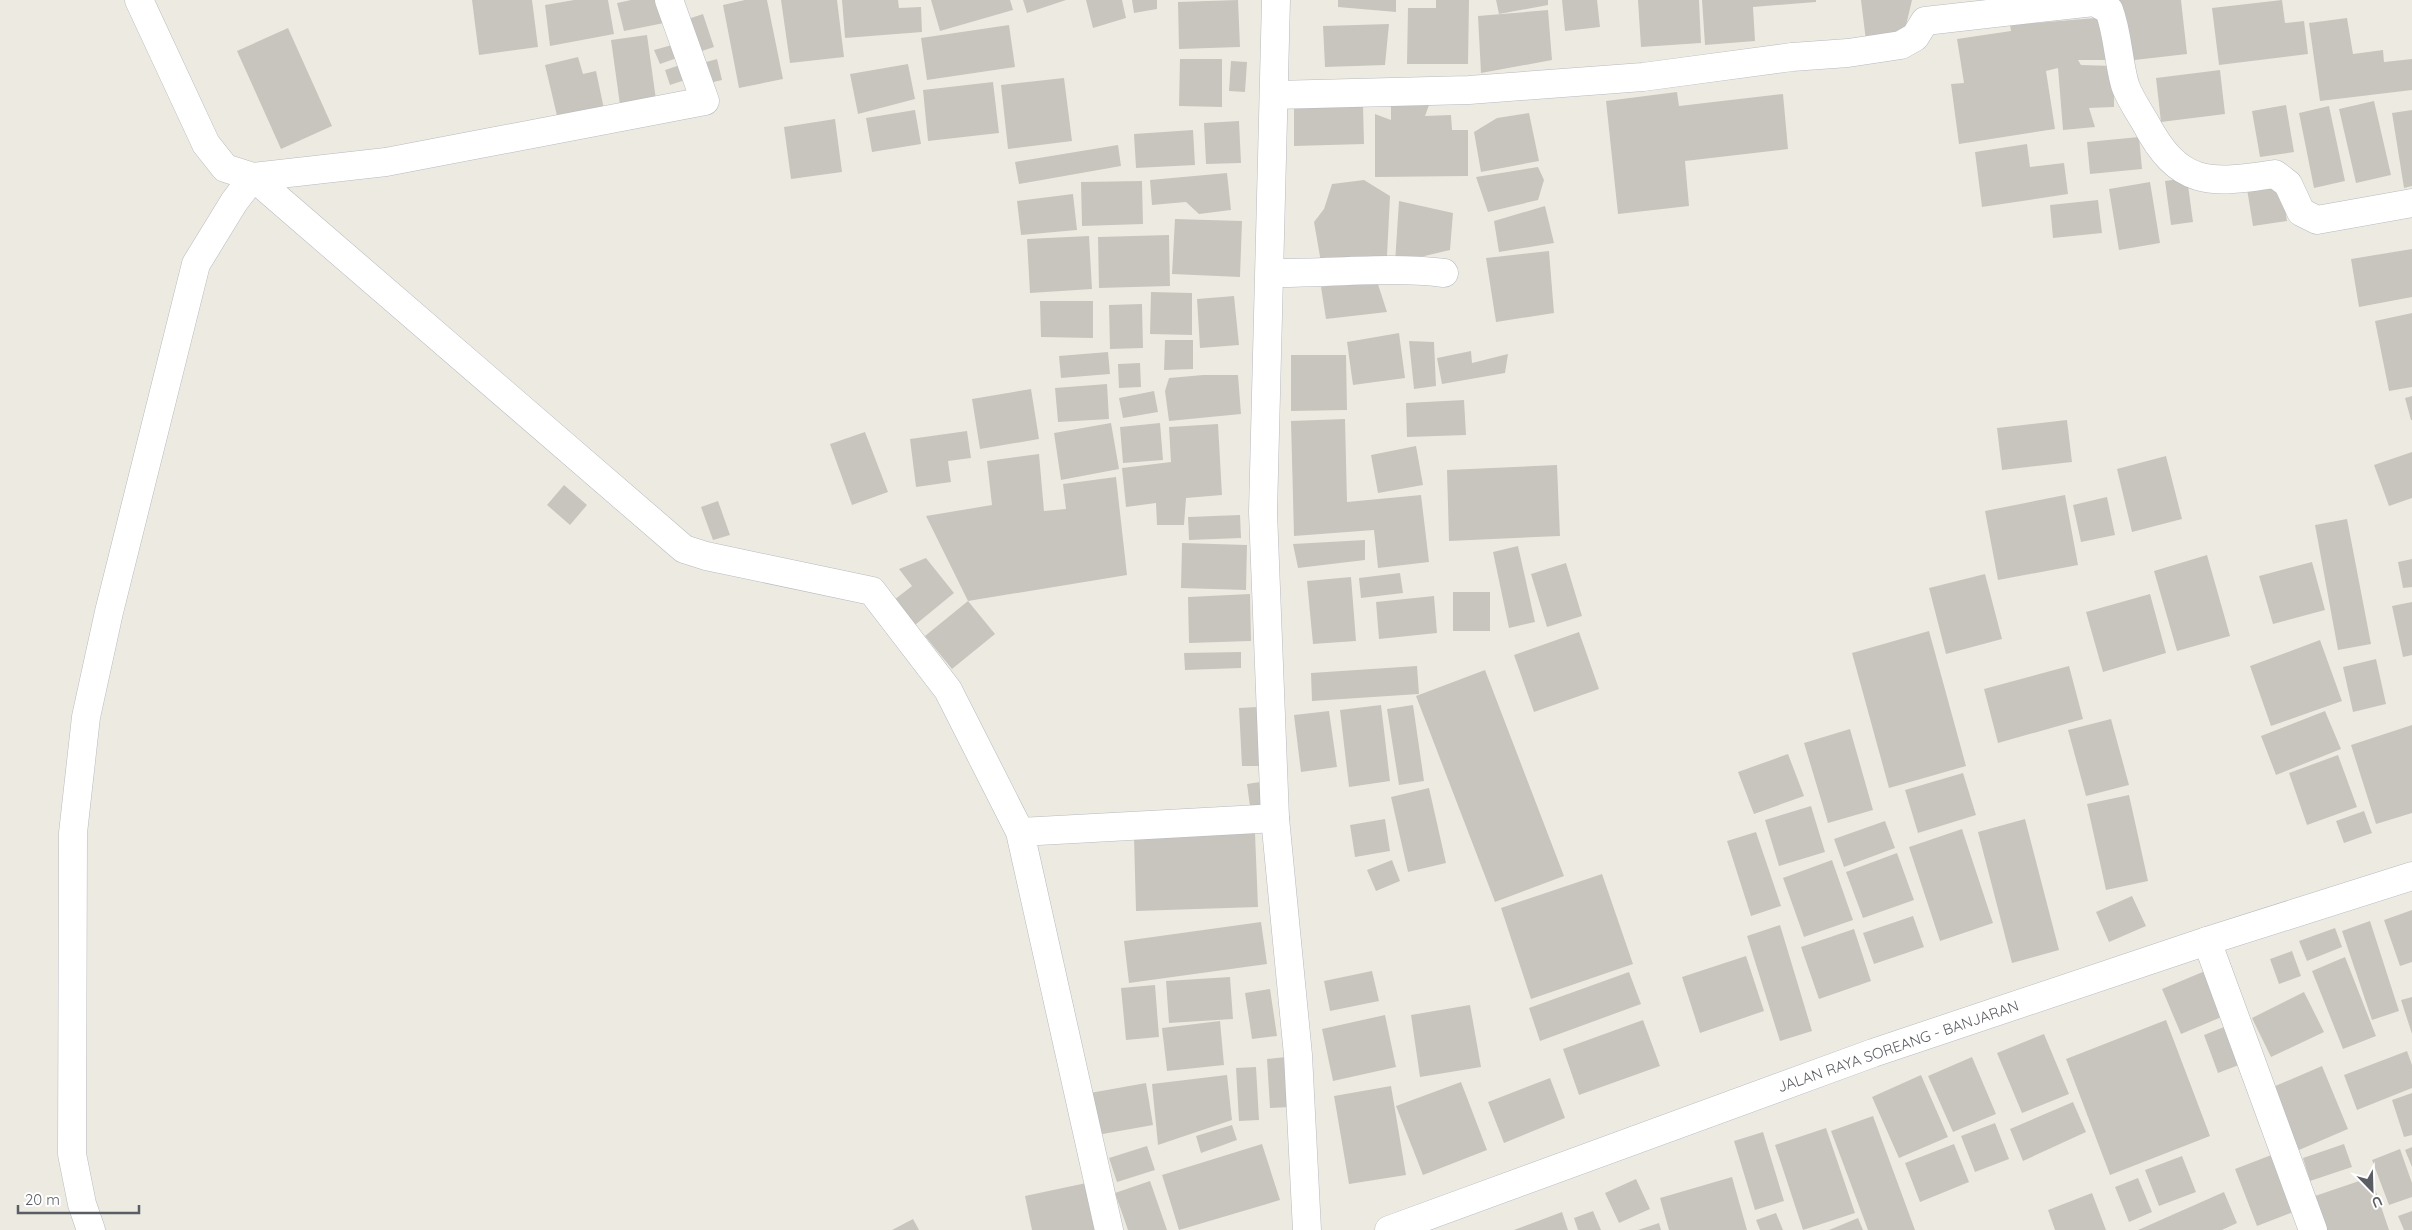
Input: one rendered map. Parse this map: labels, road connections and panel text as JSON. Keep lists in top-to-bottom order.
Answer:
{
  "streets": {
    "street": ["JALAN RAYA SOREANG - BANJARAN"]
  },
  "scale_bar": "20 m",
  "north": "bottom right"
}
